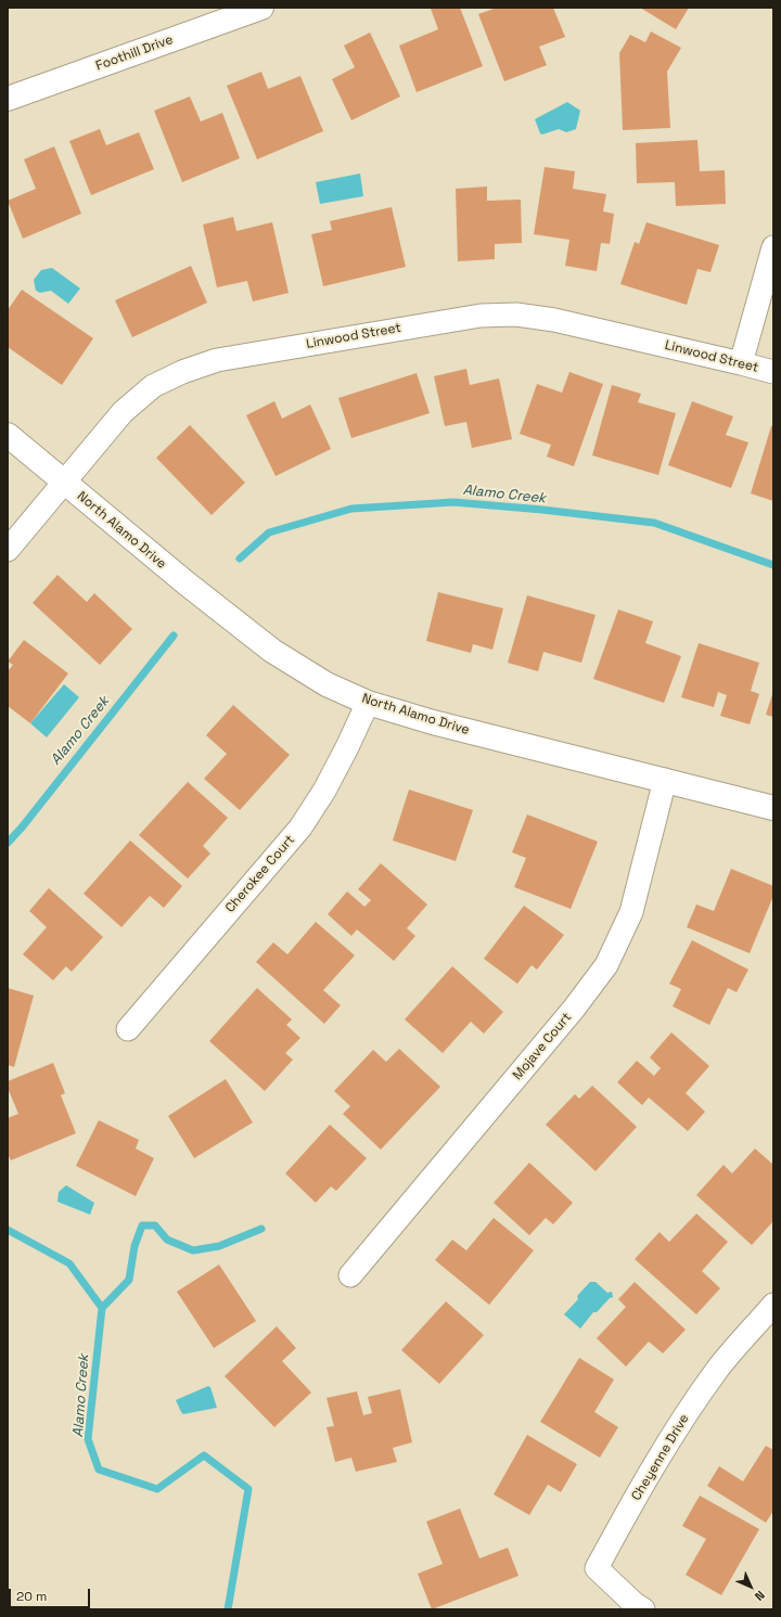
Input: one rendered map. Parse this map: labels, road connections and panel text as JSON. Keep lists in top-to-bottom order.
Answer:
{
  "streets": {
    "street": [
      "Foothill Drive",
      "Linwood Street",
      "North Alamo Drive",
      "Cherokee Court",
      "Mojave Court",
      "Cheyenne Drive"
    ]
  },
  "crossings": [
    ["Linwood Street", "North Alamo Drive"],
    ["North Alamo Drive", "Cherokee Court"],
    ["North Alamo Drive", "Mojave Court"]
  ],
  "water": ["Alamo Creek"],
  "scale_bar": "20 m",
  "north": "bottom right"
}
